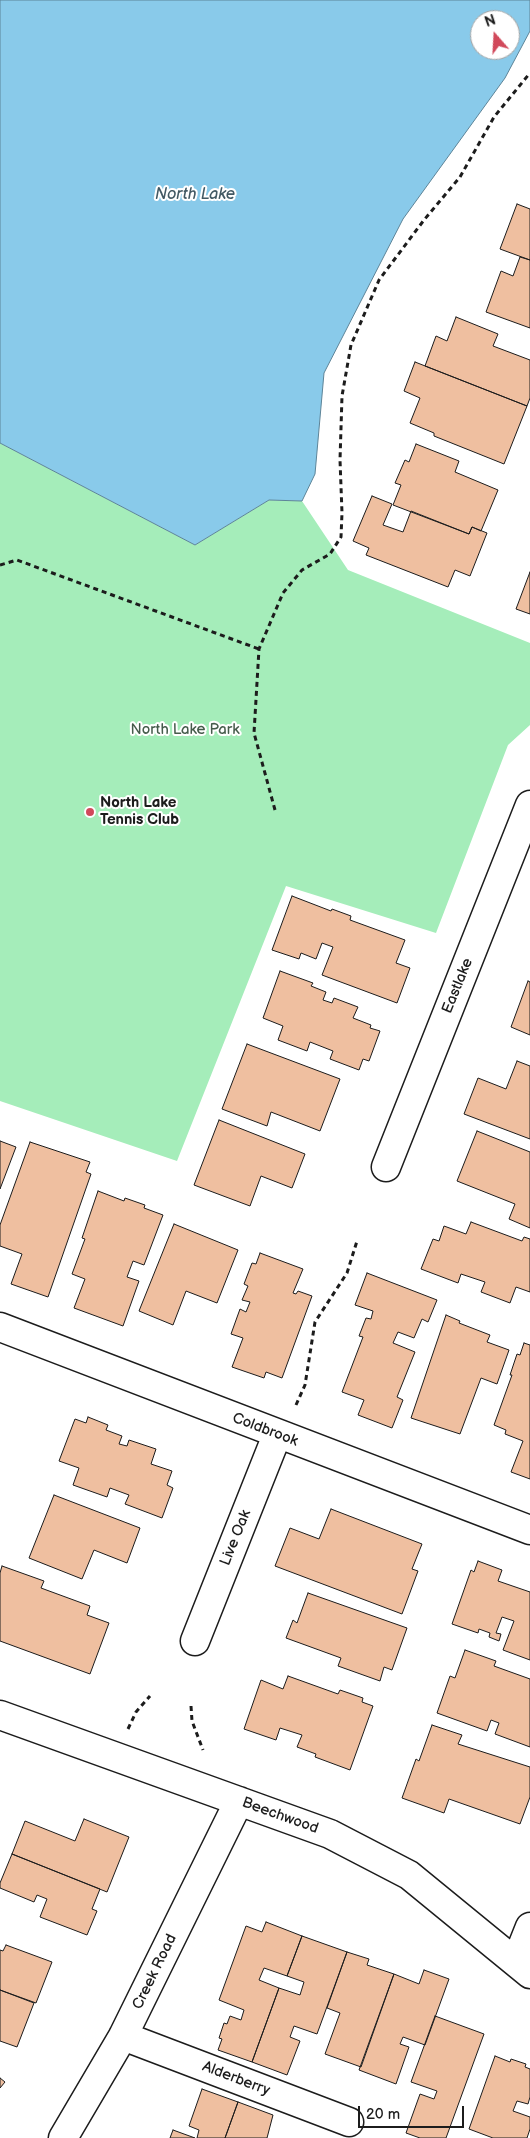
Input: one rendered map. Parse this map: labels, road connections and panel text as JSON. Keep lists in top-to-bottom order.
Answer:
{
  "streets": {
    "street": [
      "Eastlake",
      "Coldbrook",
      "Live Oak",
      "Beechwood",
      "Creek Road",
      "Alderberry"
    ]
  },
  "crossings": [
    ["Coldbrook", "Live Oak"],
    ["Beechwood", "Creek Road"],
    ["Creek Road", "Alderberry"]
  ],
  "water": ["North Lake"],
  "parks": ["North Lake Park"],
  "places": ["North Lake Tennis Club"],
  "scale_bar": "20 m",
  "north": "top"
}
